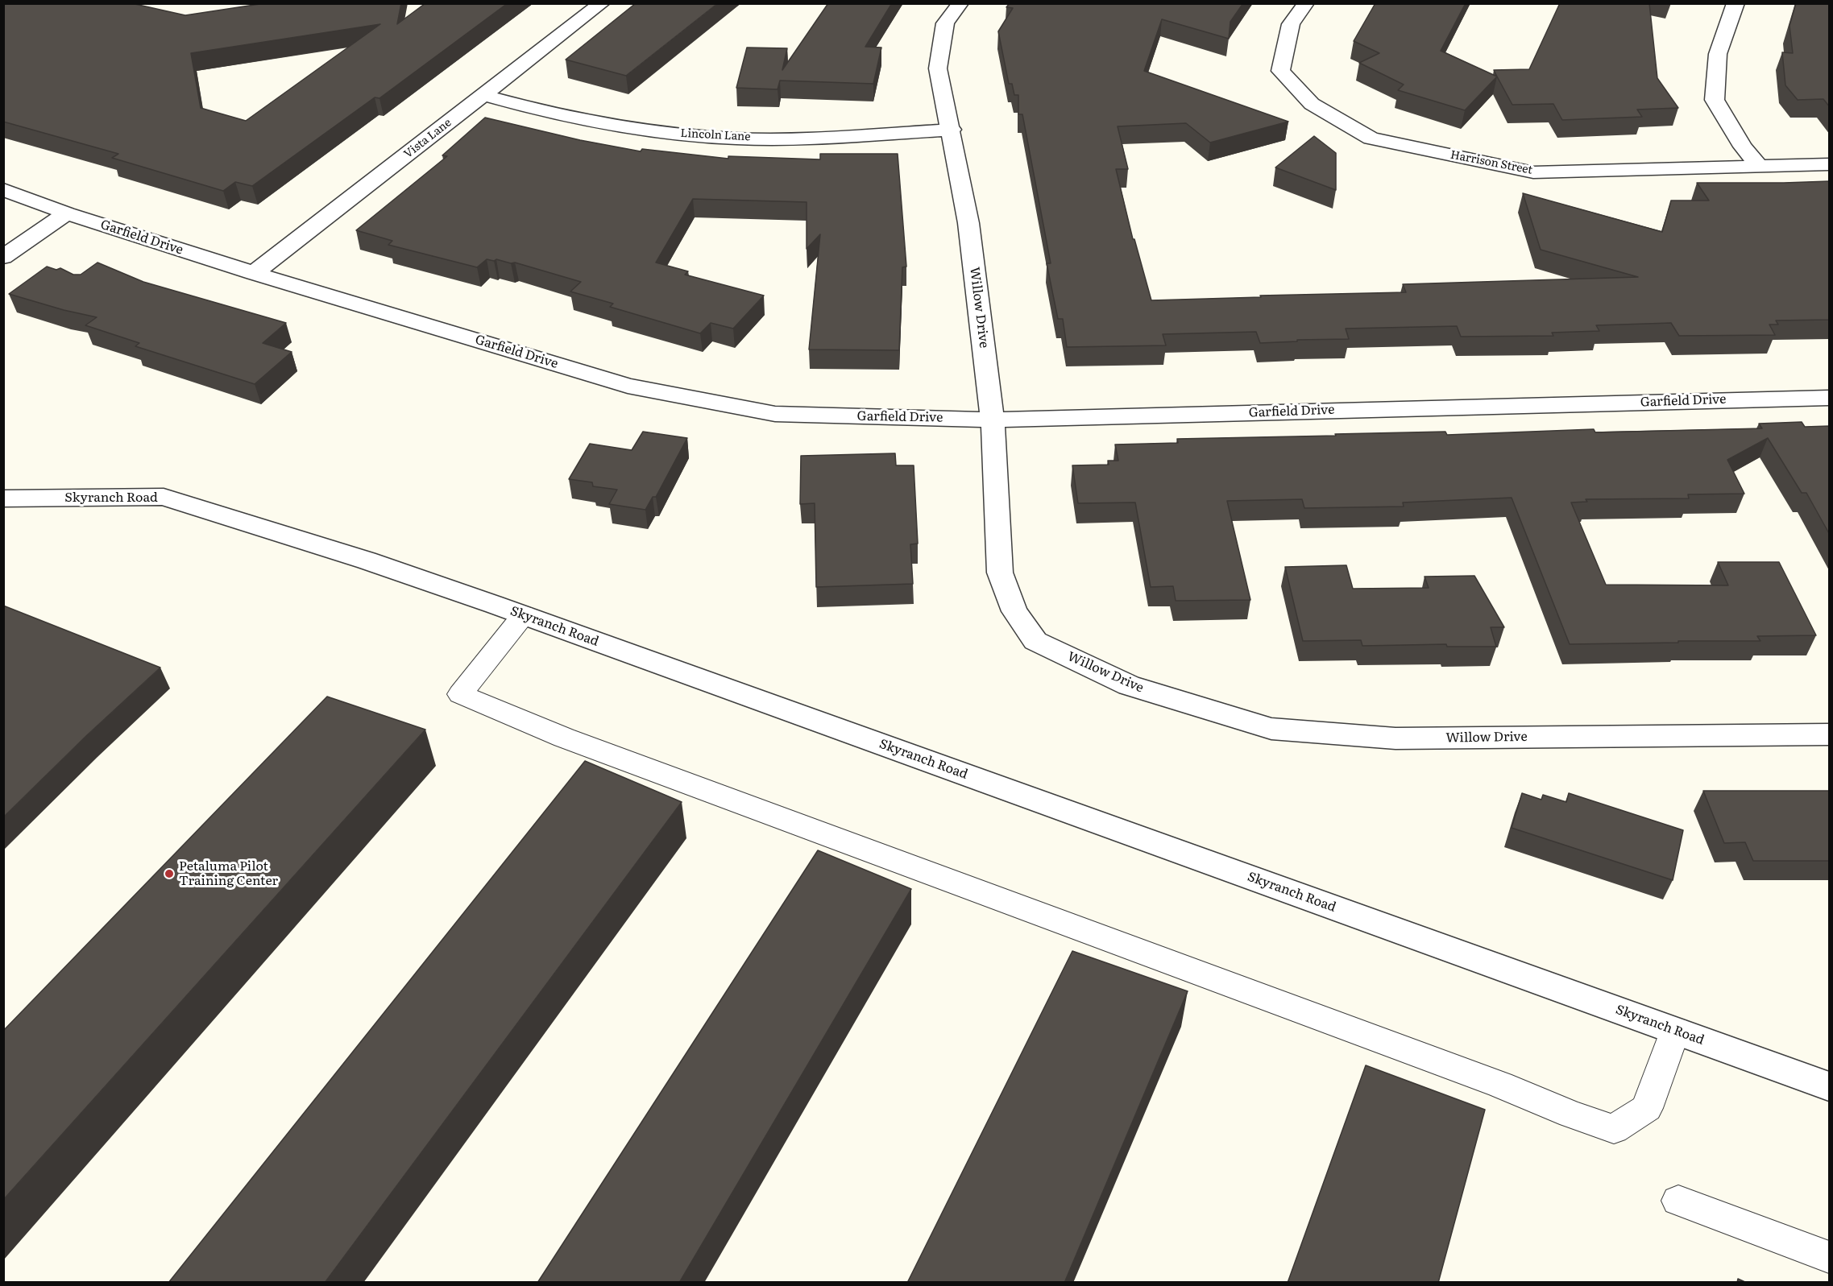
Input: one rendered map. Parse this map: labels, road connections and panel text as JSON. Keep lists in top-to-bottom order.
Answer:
{
  "streets": {
    "street": [
      "Lincoln Lane",
      "Vista Lane",
      "Harrison Street",
      "Garfield Drive",
      "Willow Drive",
      "Skyranch Road"
    ]
  },
  "crossings": [
    ["Lincoln Lane", "Vista Lane"],
    ["Lincoln Lane", "Willow Drive"],
    ["Vista Lane", "Garfield Drive"],
    ["Garfield Drive", "Willow Drive"]
  ],
  "places": ["Petaluma Pilot Training Center"]
}
